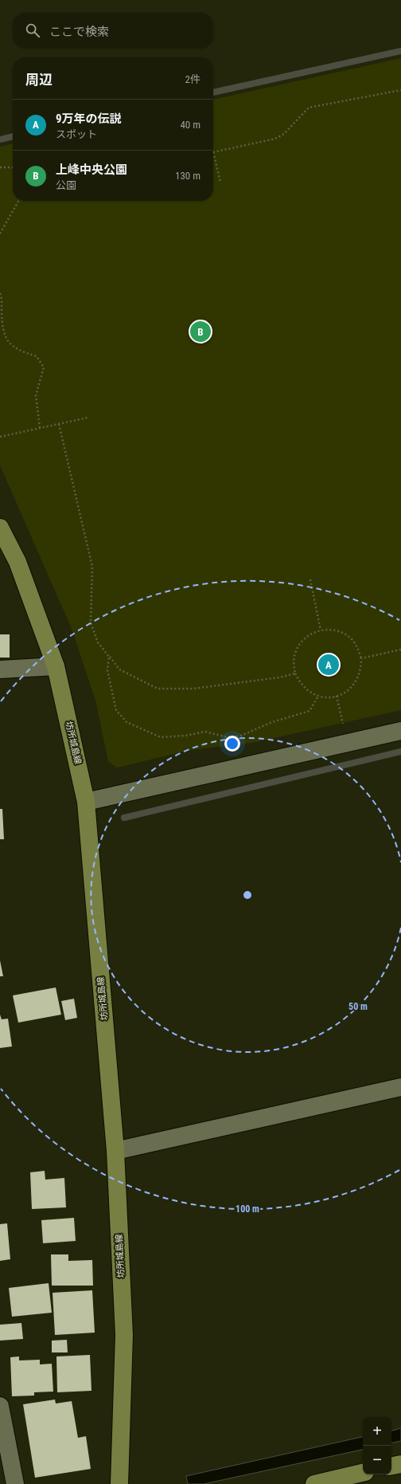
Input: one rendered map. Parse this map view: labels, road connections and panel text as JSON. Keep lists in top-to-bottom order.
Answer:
{
  "streets": {
    "main road": ["坊所城島線"]
  },
  "page": {
    "search": "ここで検索",
    "heading": ["周辺", "2件"],
    "list": [
      {
        "mark": "A",
        "name": "9万年の伝説",
        "note": "スポット",
        "value": "40 m"
      },
      {
        "mark": "B",
        "name": "上峰中央公園",
        "note": "公園",
        "value": "130 m"
      }
    ],
    "pins": ["B", "A"],
    "map_buttons": ["+", "−"]
  },
  "rings": ["50 m", "100 m"]
}
